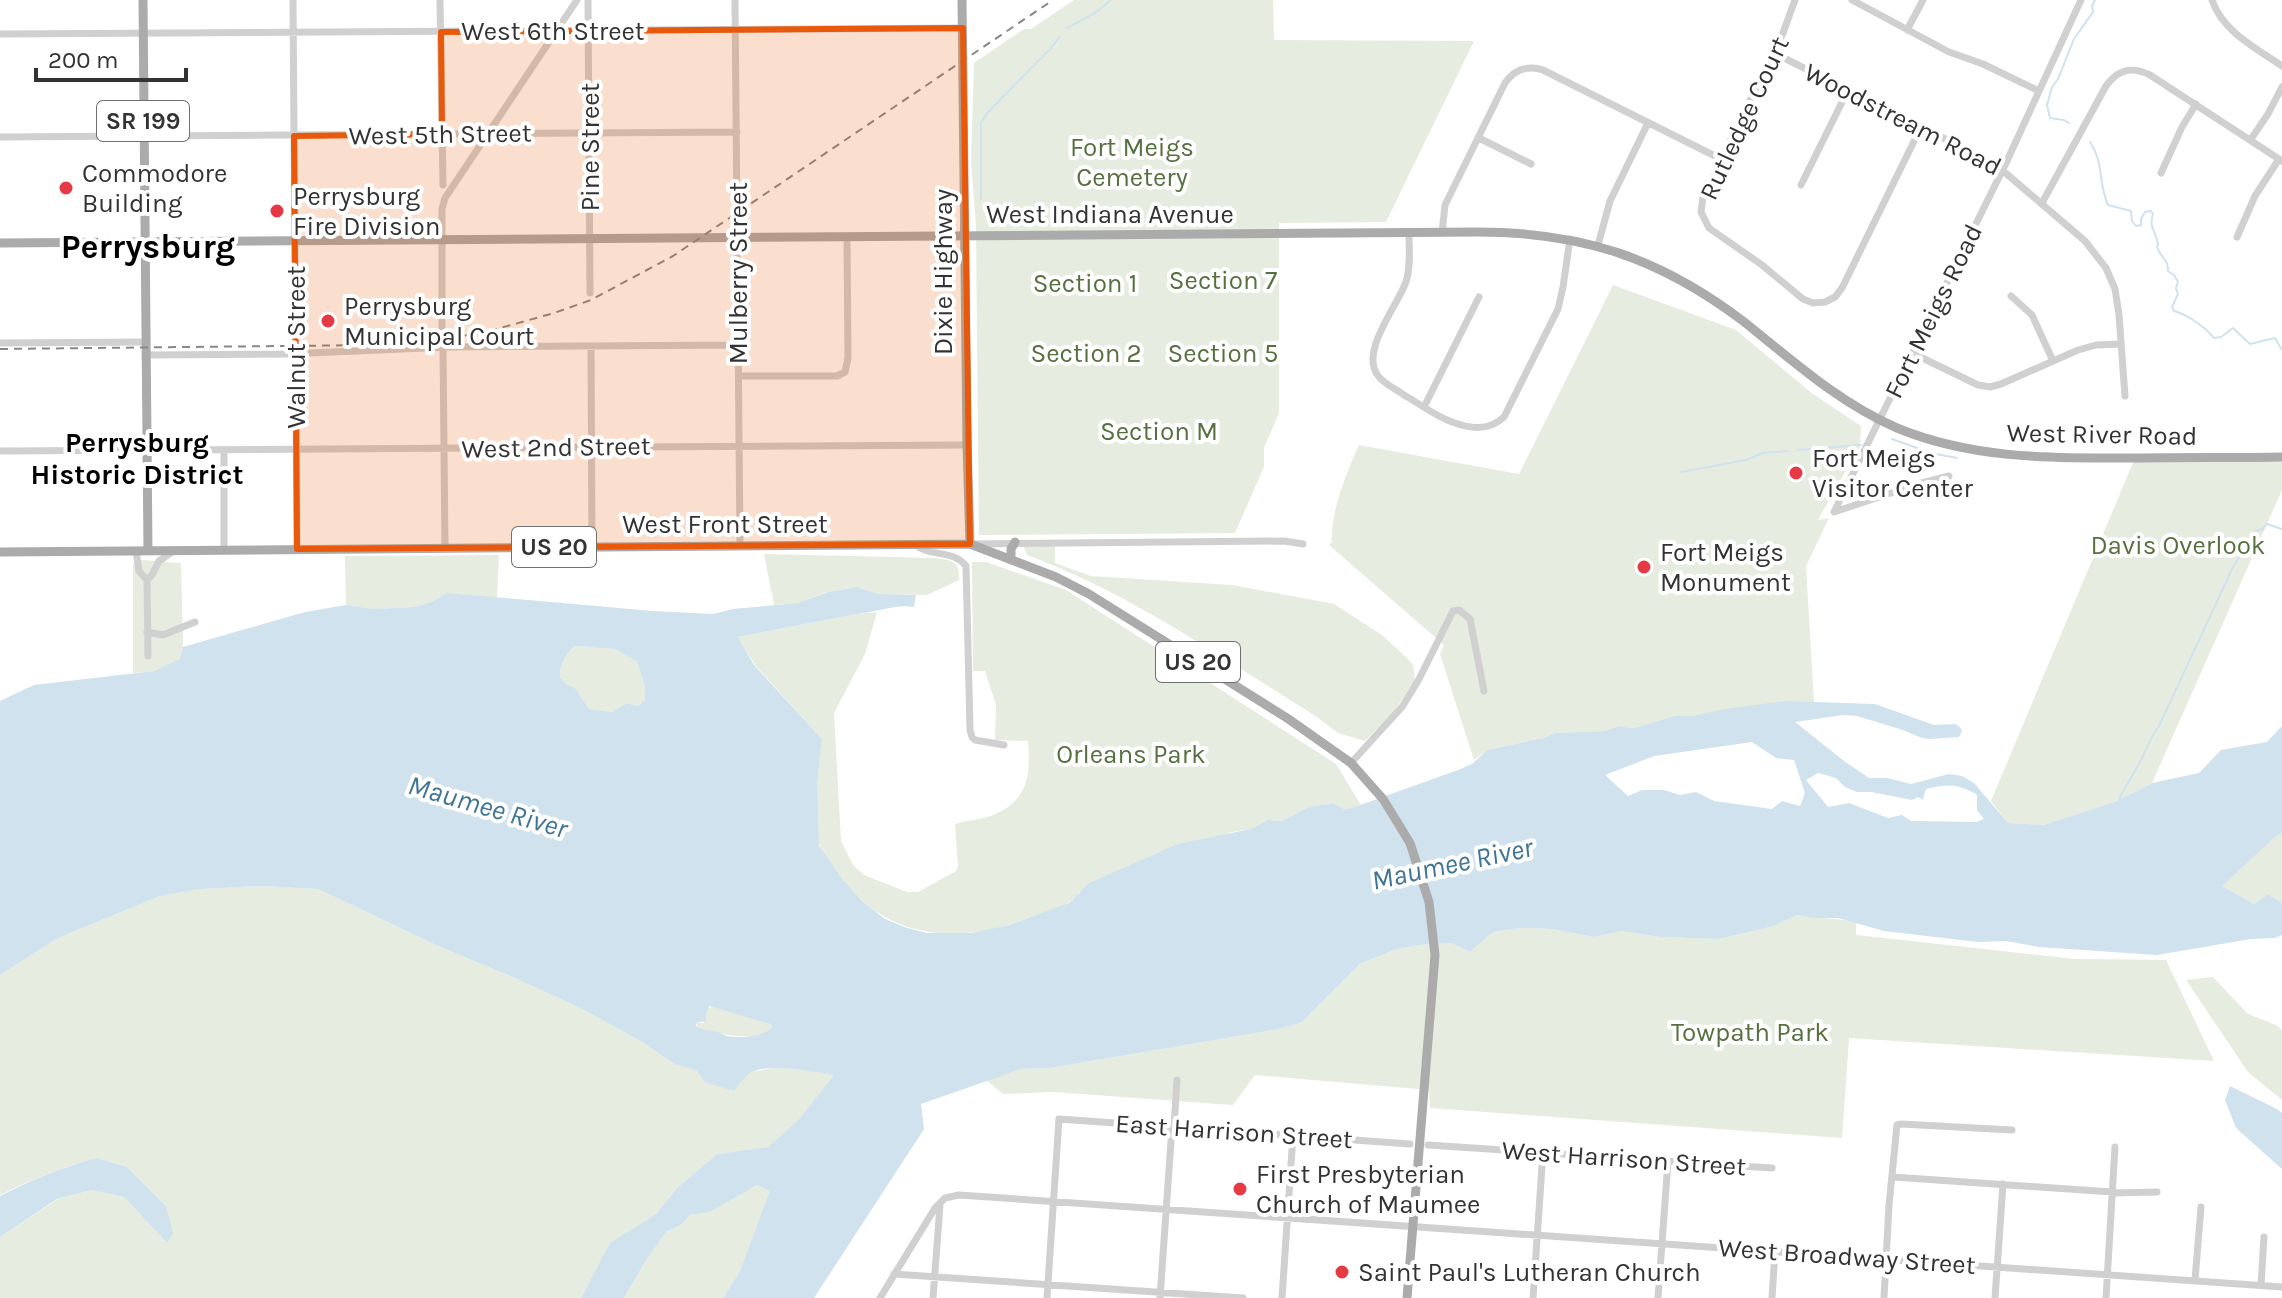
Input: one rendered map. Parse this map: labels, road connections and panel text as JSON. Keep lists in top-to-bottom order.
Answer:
{
  "streets": {
    "main road": [
      "SR 199",
      "West Indiana Avenue",
      "Dixie Highway",
      "West River Road",
      "West Front Street",
      "US 20"
    ],
    "street": [
      "West 6th Street",
      "Rutledge Court",
      "Woodstream Road",
      "West 5th Street",
      "Pine Street",
      "Mulberry Street",
      "Fort Meigs Road",
      "Walnut Street",
      "West 2nd Street",
      "East Harrison Street",
      "West Harrison Street",
      "West Broadway Street"
    ]
  },
  "crossings": [
    ["West 6th Street", "SR 199"],
    ["West 6th Street", "Pine Street"],
    ["West 6th Street", "Dixie Highway"],
    ["West 6th Street", "Mulberry Street"],
    ["West 6th Street", "Walnut Street"],
    ["Rutledge Court", "Woodstream Road"],
    ["Woodstream Road", "Fort Meigs Road"],
    ["SR 199", "West 5th Street"],
    ["SR 199", "West Indiana Avenue"],
    ["West 5th Street", "Pine Street"],
    ["West 5th Street", "Mulberry Street"],
    ["West 5th Street", "Walnut Street"],
    ["Pine Street", "West Indiana Avenue"],
    ["West Indiana Avenue", "Dixie Highway"],
    ["West Indiana Avenue", "Mulberry Street"],
    ["West Indiana Avenue", "Fort Meigs Road"],
    ["West Indiana Avenue", "Walnut Street"],
    ["West Indiana Avenue", "West River Road"],
    ["Dixie Highway", "West 2nd Street"],
    ["Dixie Highway", "West Front Street"],
    ["Dixie Highway", "US 20"],
    ["Mulberry Street", "West 2nd Street"],
    ["Mulberry Street", "West Front Street"],
    ["Fort Meigs Road", "West River Road"],
    ["Walnut Street", "West 2nd Street"],
    ["Walnut Street", "West Front Street"],
    ["West Front Street", "US 20"],
    ["US 20", "West Broadway Street"],
    ["East Harrison Street", "West Broadway Street"]
  ],
  "districts": ["Perrysburg", "Perrysburg Historic District"],
  "water": ["Maumee River"],
  "parks": [
    "Fort Meigs Cemetery",
    "Section 7",
    "Section 1",
    "Section 2",
    "Section 5",
    "Section M",
    "Davis Overlook",
    "Orleans Park",
    "Towpath Park"
  ],
  "places": [
    "Commodore Building",
    "Perrysburg Fire Division",
    "Perrysburg Municipal Court",
    "Fort Meigs Visitor Center",
    "Fort Meigs Monument",
    "First Presbyterian Church of Maumee",
    "Saint Paul's Lutheran Church"
  ],
  "scale_bar": "200 m"
}
